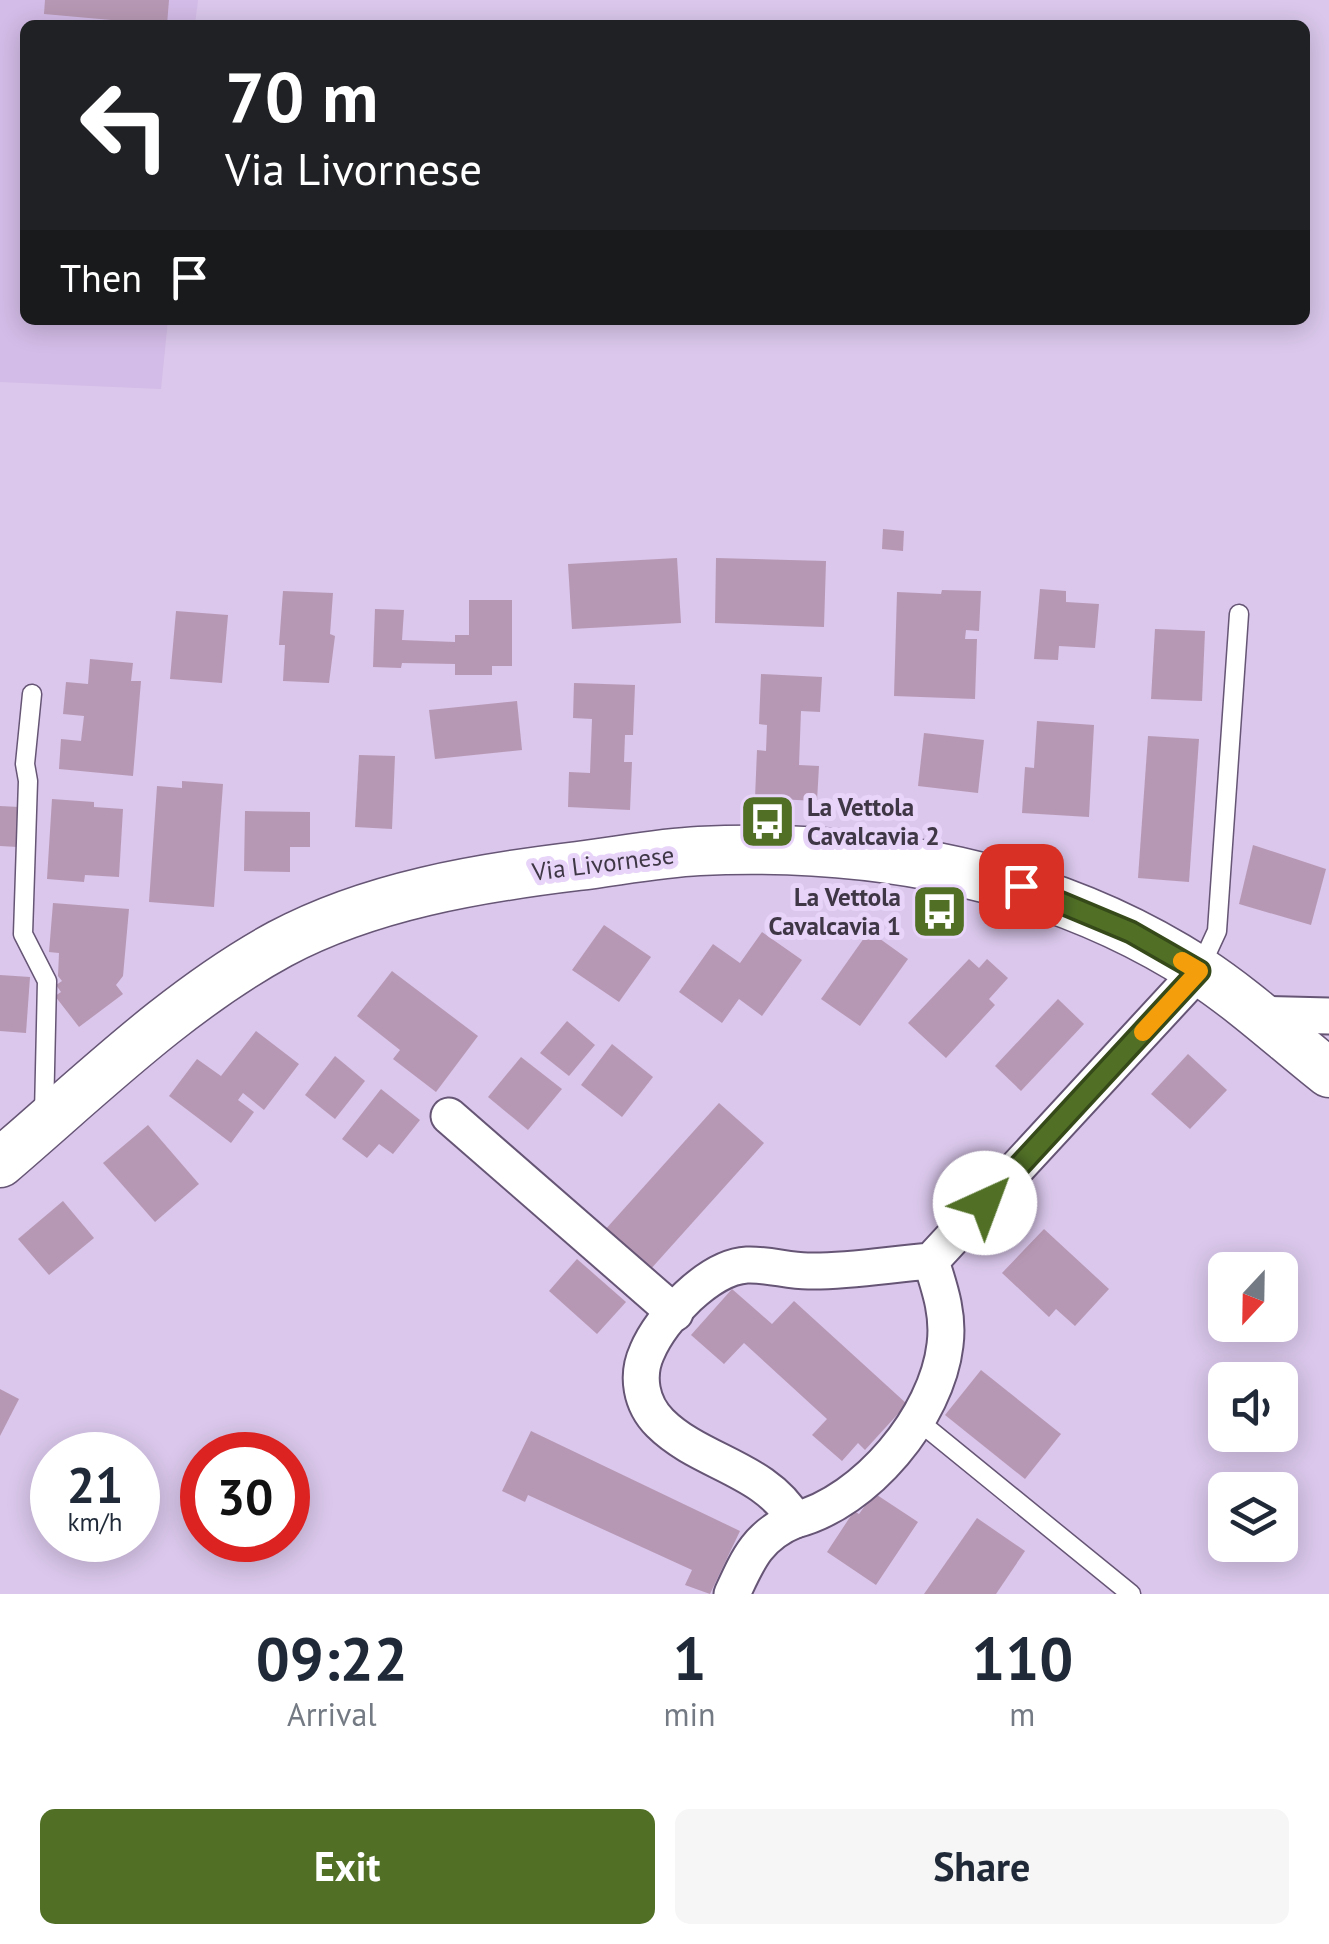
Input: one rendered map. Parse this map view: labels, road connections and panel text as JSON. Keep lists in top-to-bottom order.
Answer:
{
  "streets": {
    "street": ["Via Livornese"]
  },
  "places": {
    "bus stop": ["La Vettola Cavalcavia 2", "La Vettola Cavalcavia 1"]
  },
  "north": "bottom",
  "page": {
    "turn": ["70 m", "Via Livornese"],
    "then": "Then",
    "speed": "21 km/h",
    "limit": "30",
    "eta": [
      "09:22",
      "Arrival",
      "1",
      "min",
      "110",
      "m"
    ],
    "buttons": ["Exit", "Share"]
  }
}
